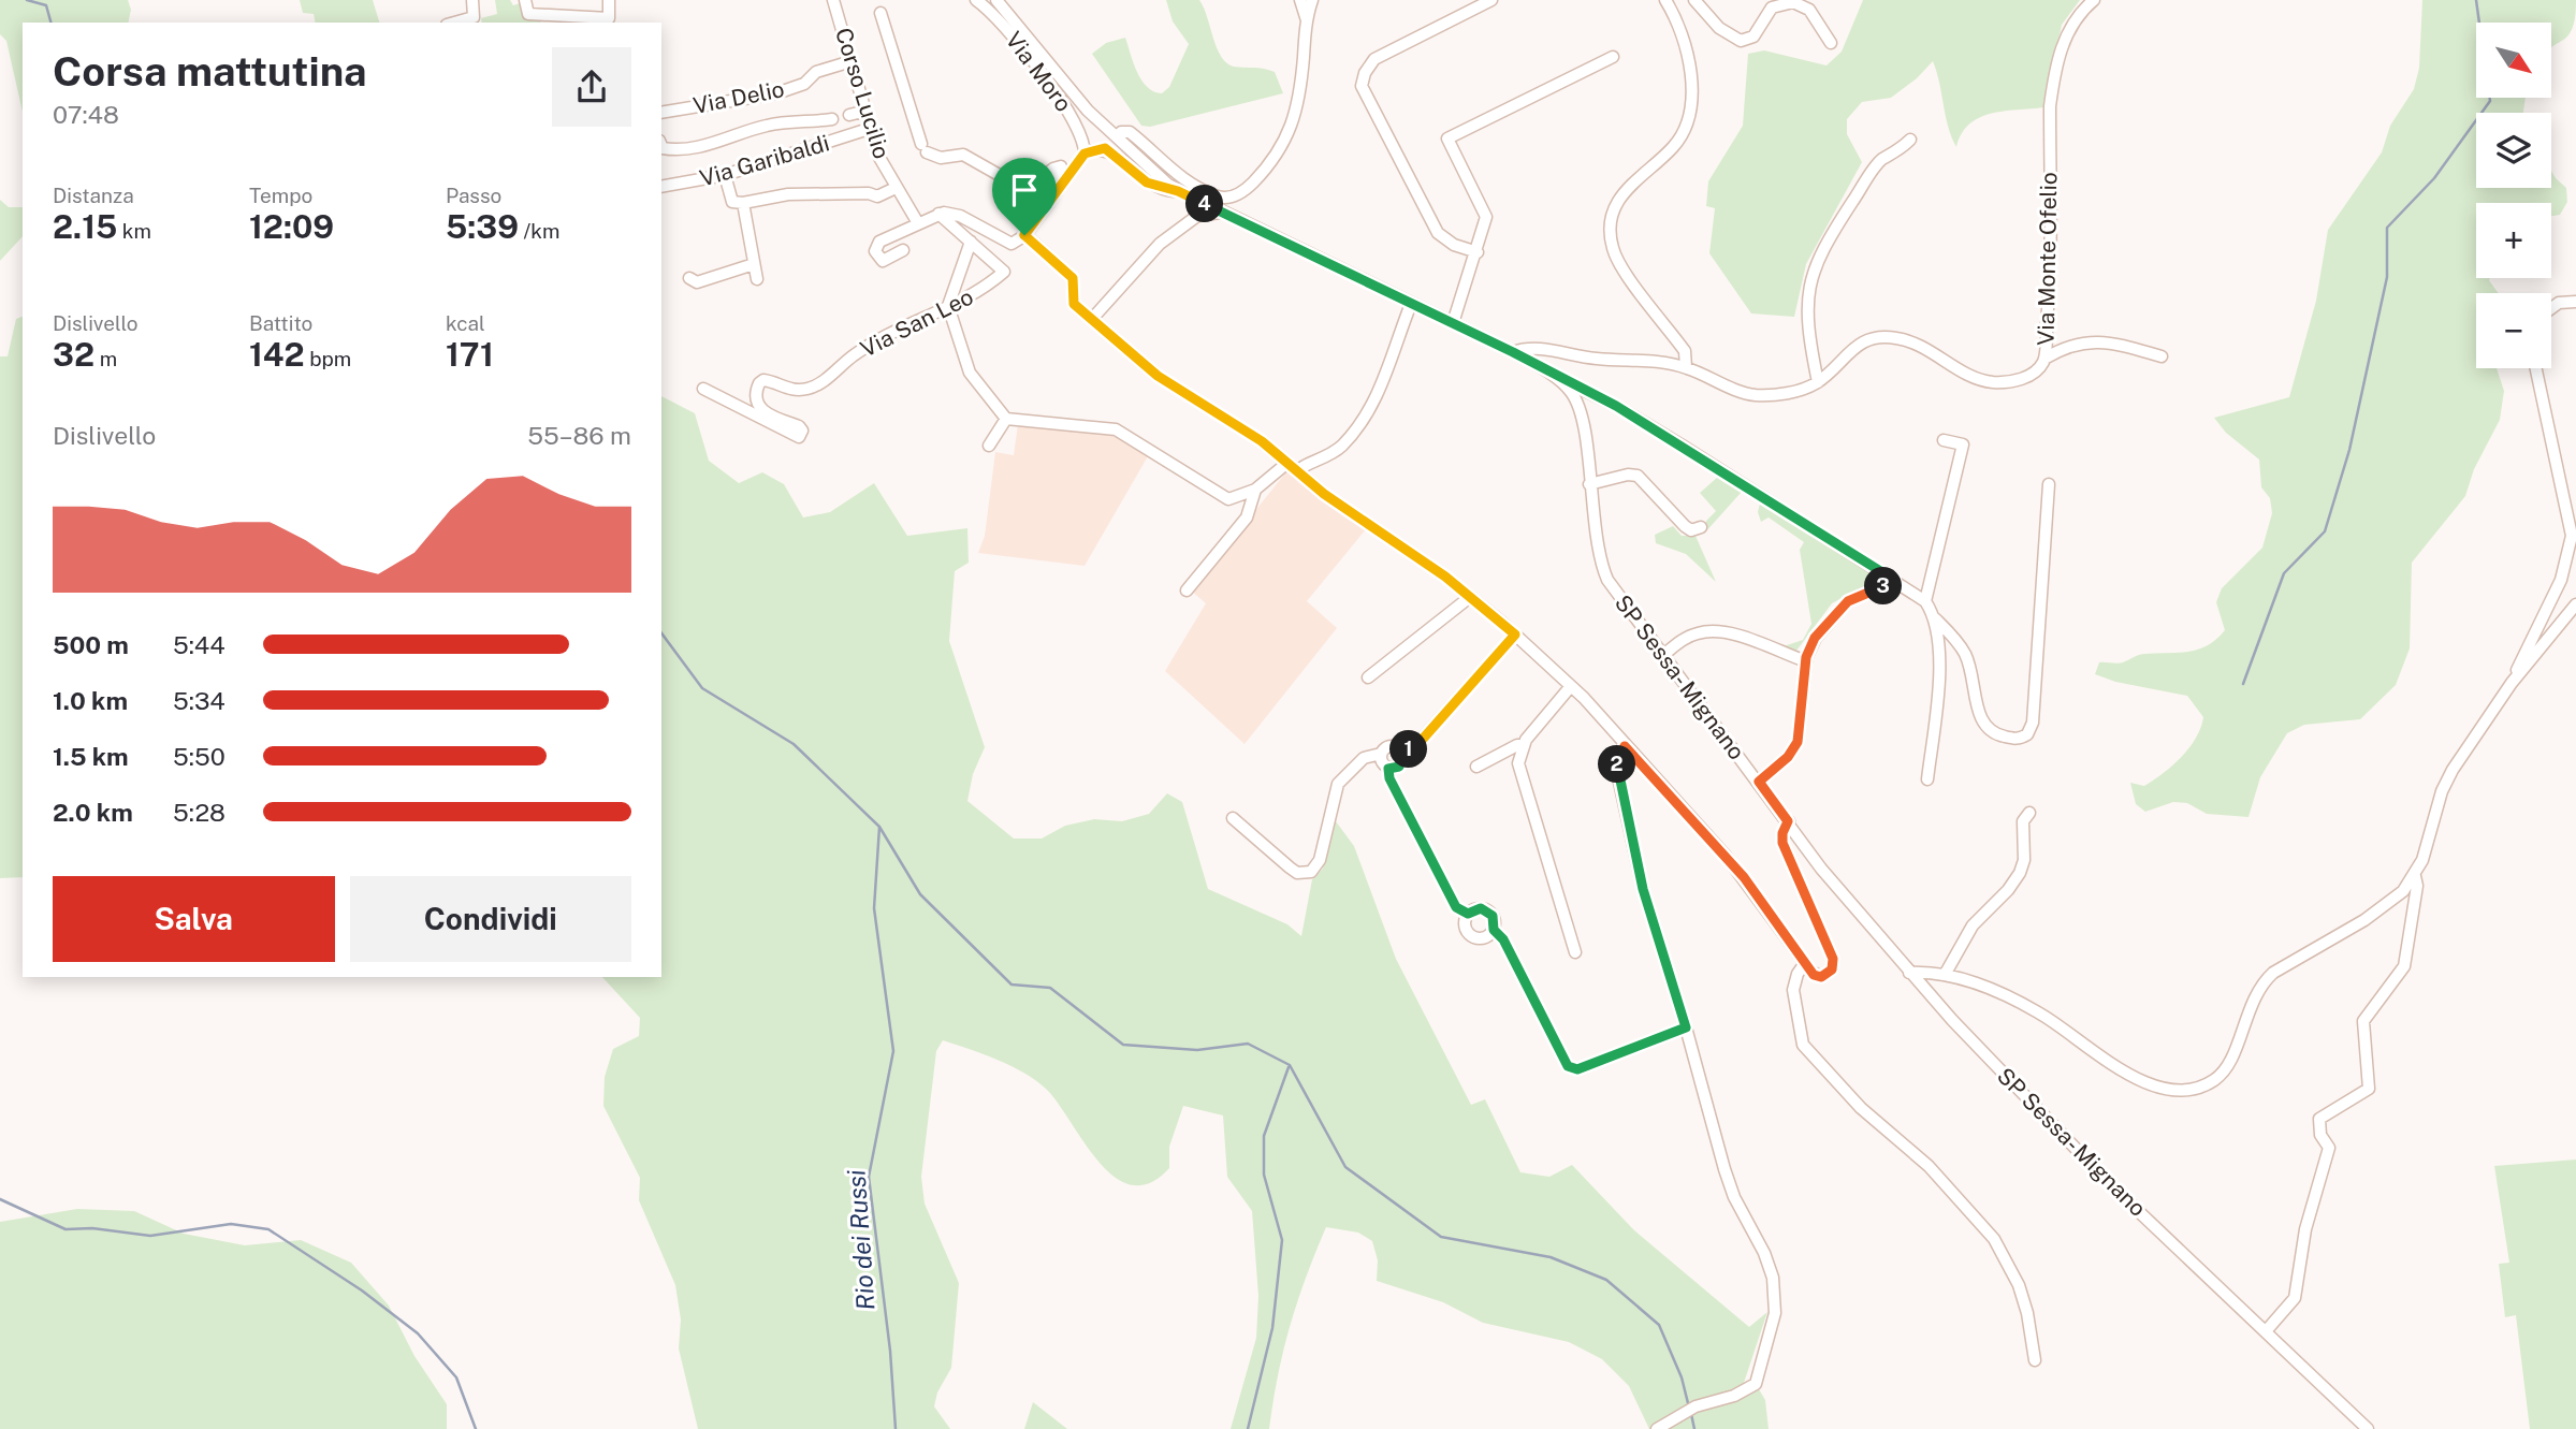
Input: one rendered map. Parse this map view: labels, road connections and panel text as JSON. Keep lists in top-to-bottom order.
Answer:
{
  "streets": {
    "street": [
      "Via Moro",
      "Corso Lucilio",
      "Via Delio",
      "Via Garibaldi",
      "Via Monte Ofelio",
      "Via San Leo",
      "SP Sessa- Mignano"
    ]
  },
  "crossings": [
    ["Corso Lucilio", "Via Delio"],
    ["Corso Lucilio", "Via Garibaldi"]
  ],
  "water": ["Rio dei Russi"],
  "north": "bottom right",
  "page": {
    "map_buttons": ["+", "−"],
    "heading": ["Corsa mattutina", "07:48"],
    "stats": [
      ["Distanza", "2.15 km"],
      ["Tempo", "12:09"],
      ["Passo", "5:39 /km"],
      ["Dislivello", "32 m"],
      ["Battito", "142 bpm"],
      ["kcal", "171"]
    ],
    "pins": [
      "4",
      "3",
      "1",
      "2"
    ],
    "chart": ["Dislivello", "55–86 m"],
    "list": [
      {
        "name": "500 m",
        "note": "5:44"
      },
      {
        "name": "1.0 km",
        "note": "5:34"
      },
      {
        "name": "1.5 km",
        "note": "5:50"
      },
      {
        "name": "2.0 km",
        "note": "5:28"
      }
    ],
    "buttons": ["Salva", "Condividi"]
  }
}
